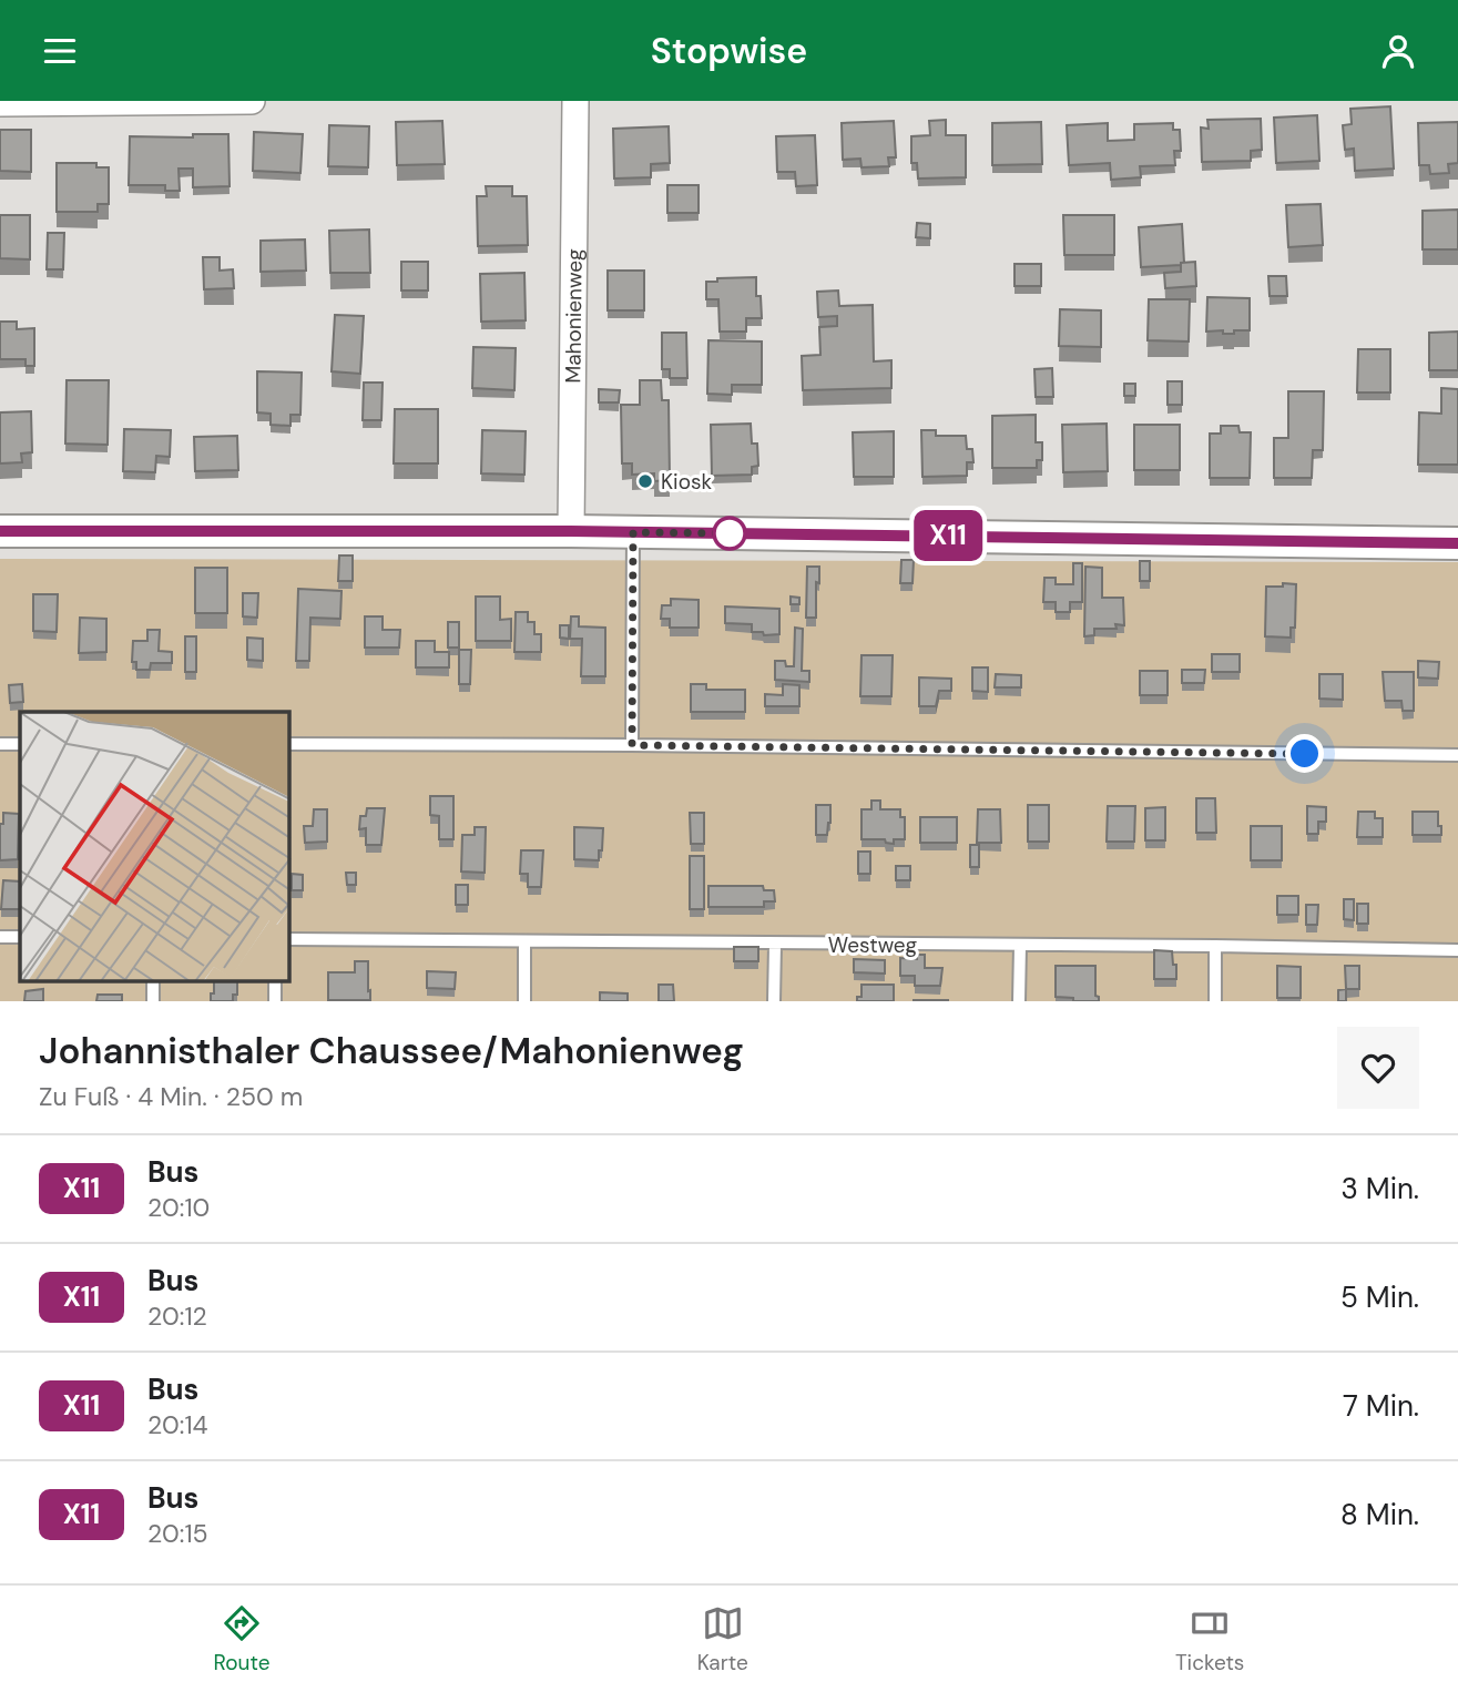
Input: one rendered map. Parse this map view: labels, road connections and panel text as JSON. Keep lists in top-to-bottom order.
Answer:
{
  "streets": {
    "street": ["Mahonienweg"],
    "lane": ["Westweg"]
  },
  "places": ["Kiosk"],
  "lines": ["bus line X11"],
  "page": {
    "header": "Stopwise",
    "on_map": "X11",
    "heading": ["Johannisthaler Chaussee/Mahonienweg", "Zu Fuß · 4 Min. · 250 m"],
    "list": [
      {
        "mark": "X11",
        "name": "Bus",
        "note": "20:10",
        "value": "3 Min."
      },
      {
        "mark": "X11",
        "name": "Bus",
        "note": "20:12",
        "value": "5 Min."
      },
      {
        "mark": "X11",
        "name": "Bus",
        "note": "20:14",
        "value": "7 Min."
      },
      {
        "mark": "X11",
        "name": "Bus",
        "note": "20:15",
        "value": "8 Min."
      }
    ],
    "tabs": ["Route", "Karte", "Tickets"]
  }
}
